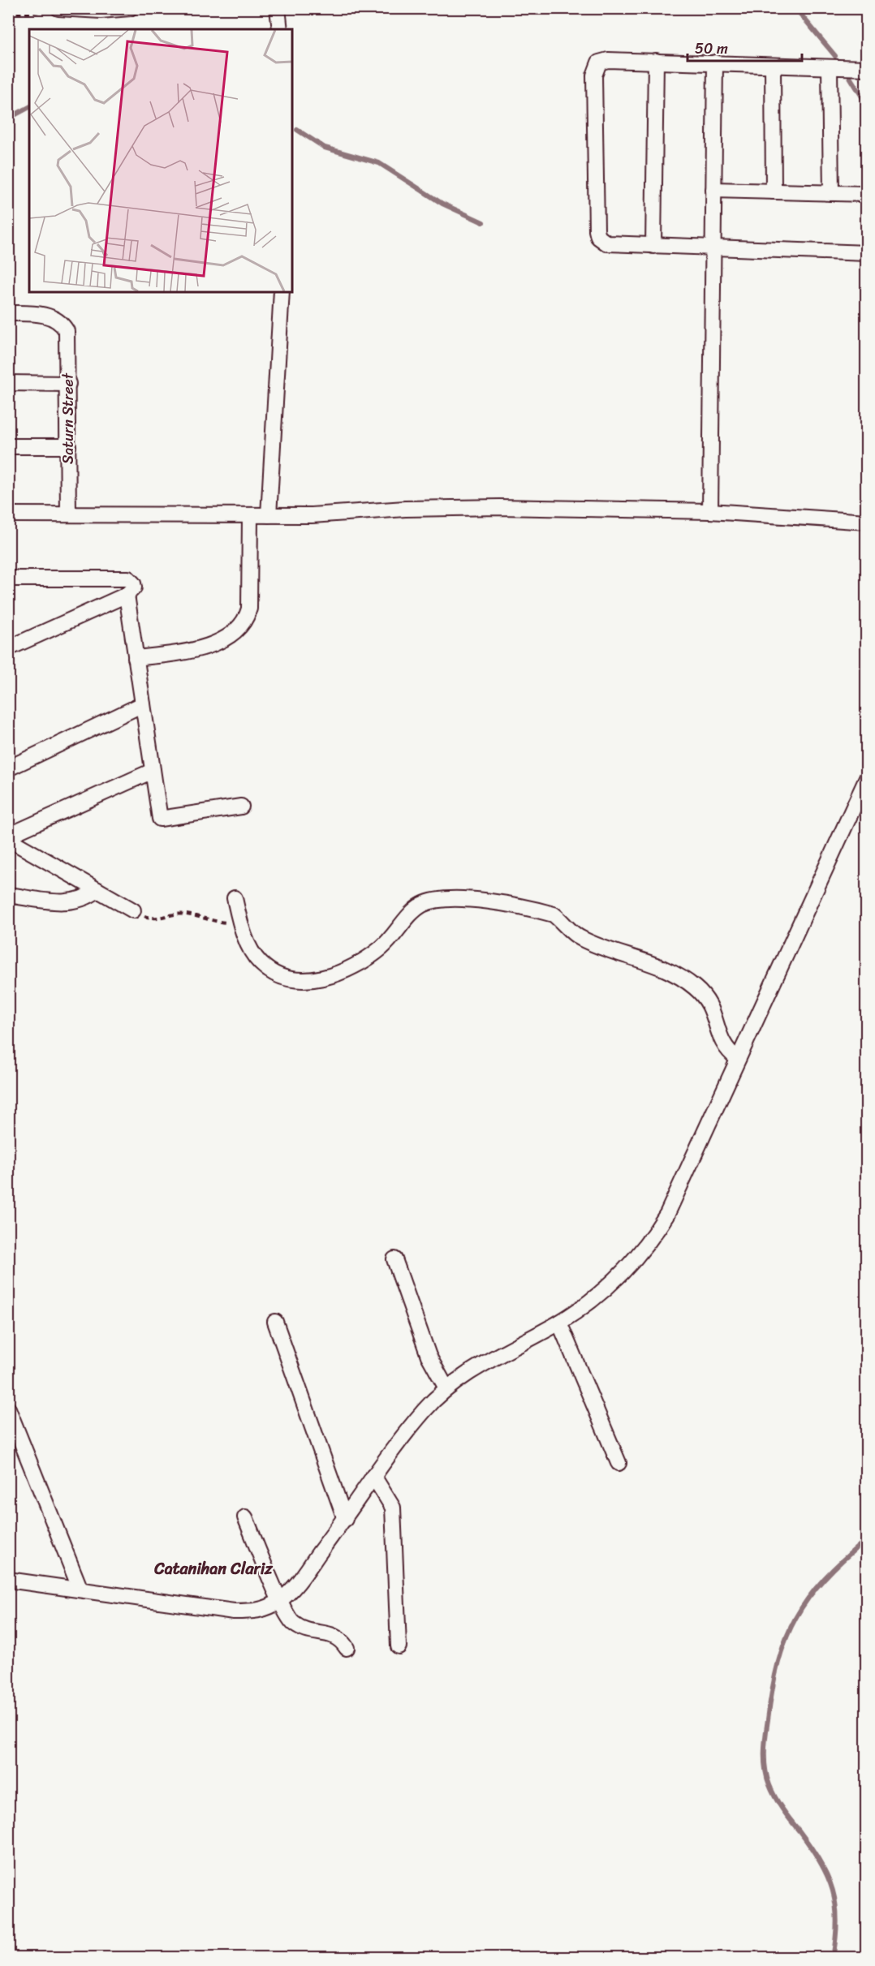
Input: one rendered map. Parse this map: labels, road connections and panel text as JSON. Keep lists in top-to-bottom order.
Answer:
{
  "streets": {
    "street": ["Saturn Street"]
  },
  "districts": ["Catanihan Clariz"],
  "scale_bar": "50 m"
}
